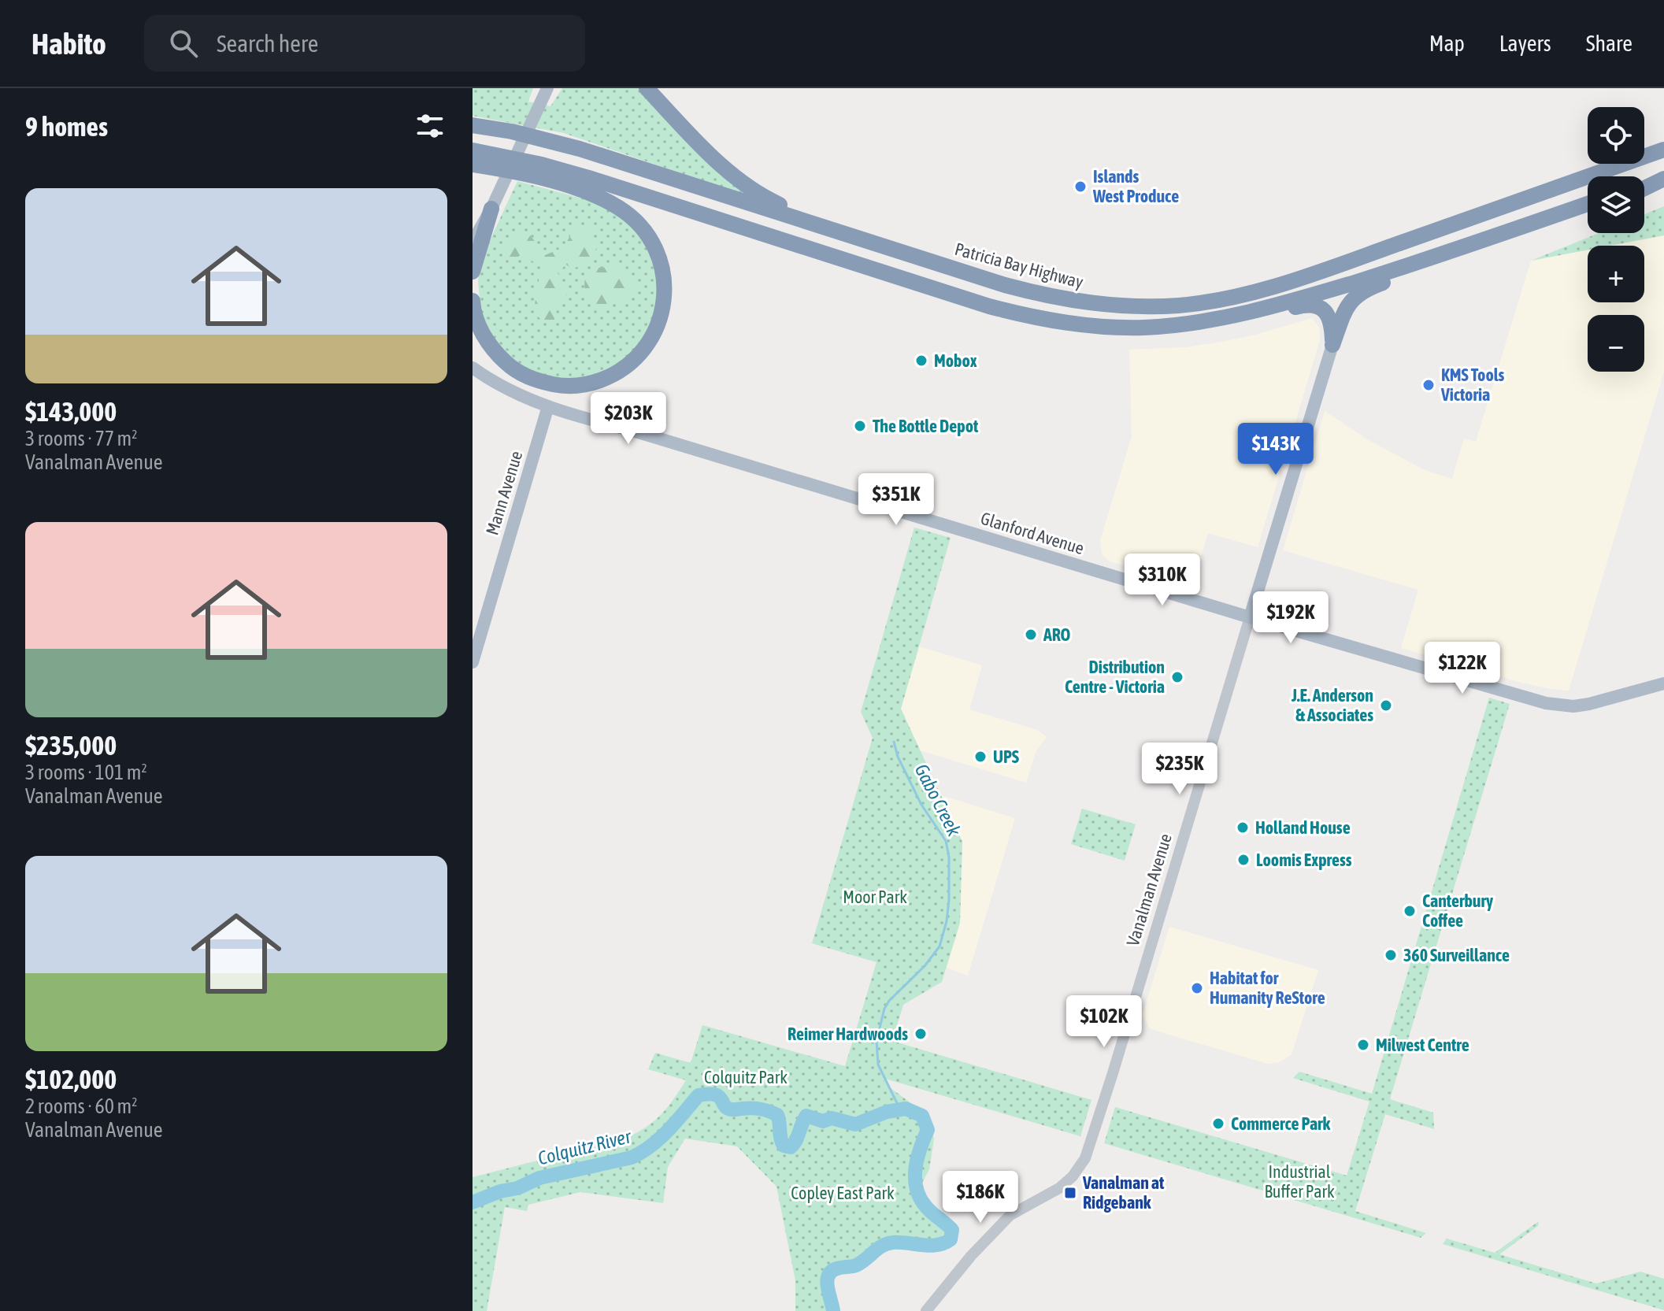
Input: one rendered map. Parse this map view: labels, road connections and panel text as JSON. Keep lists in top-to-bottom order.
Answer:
{
  "streets": {
    "highway": ["Patricia Bay Highway"],
    "main road": ["Mann Avenue", "Glanford Avenue", "Vanalman Avenue"]
  },
  "crossings": [
    ["Mann Avenue", "Glanford Avenue"],
    ["Glanford Avenue", "Vanalman Avenue"]
  ],
  "water": ["Gabo Creek", "Colquitz River"],
  "parks": [
    "Moor Park",
    "Colquitz Park",
    "Industrial Buffer Park",
    "Copley East Park"
  ],
  "places": {
    "other": [
      "Islands West Produce",
      "Mobox",
      "KMS Tools Victoria",
      "The Bottle Depot",
      "ARO",
      "Distribution Centre - Victoria",
      "J.E. Anderson & Associates",
      "UPS",
      "Holland House",
      "Loomis Express",
      "Canterbury Coffee",
      "360 Surveillance",
      "Habitat for Humanity ReStore",
      "Reimer Hardwoods",
      "Milwest Centre",
      "Commerce Park"
    ],
    "transit": ["Vanalman at Ridgebank"]
  },
  "page": {
    "header": "Habito",
    "search": "Search here",
    "nav": ["Map", "Layers", "Share"],
    "heading": "9 homes",
    "map_buttons": ["+", "−"],
    "list": [
      {
        "name": "$143,000",
        "note": "3 rooms · 77 m² · Vanalman Avenue"
      },
      {
        "name": "$235,000",
        "note": "3 rooms · 101 m² · Vanalman Avenue"
      },
      {
        "name": "$102,000",
        "note": "2 rooms · 60 m² · Vanalman Avenue"
      }
    ],
    "price": [
      "$203K",
      "$143K",
      "$351K",
      "$310K",
      "$192K",
      "$122K",
      "$235K",
      "$102K",
      "$186K"
    ]
  }
}
